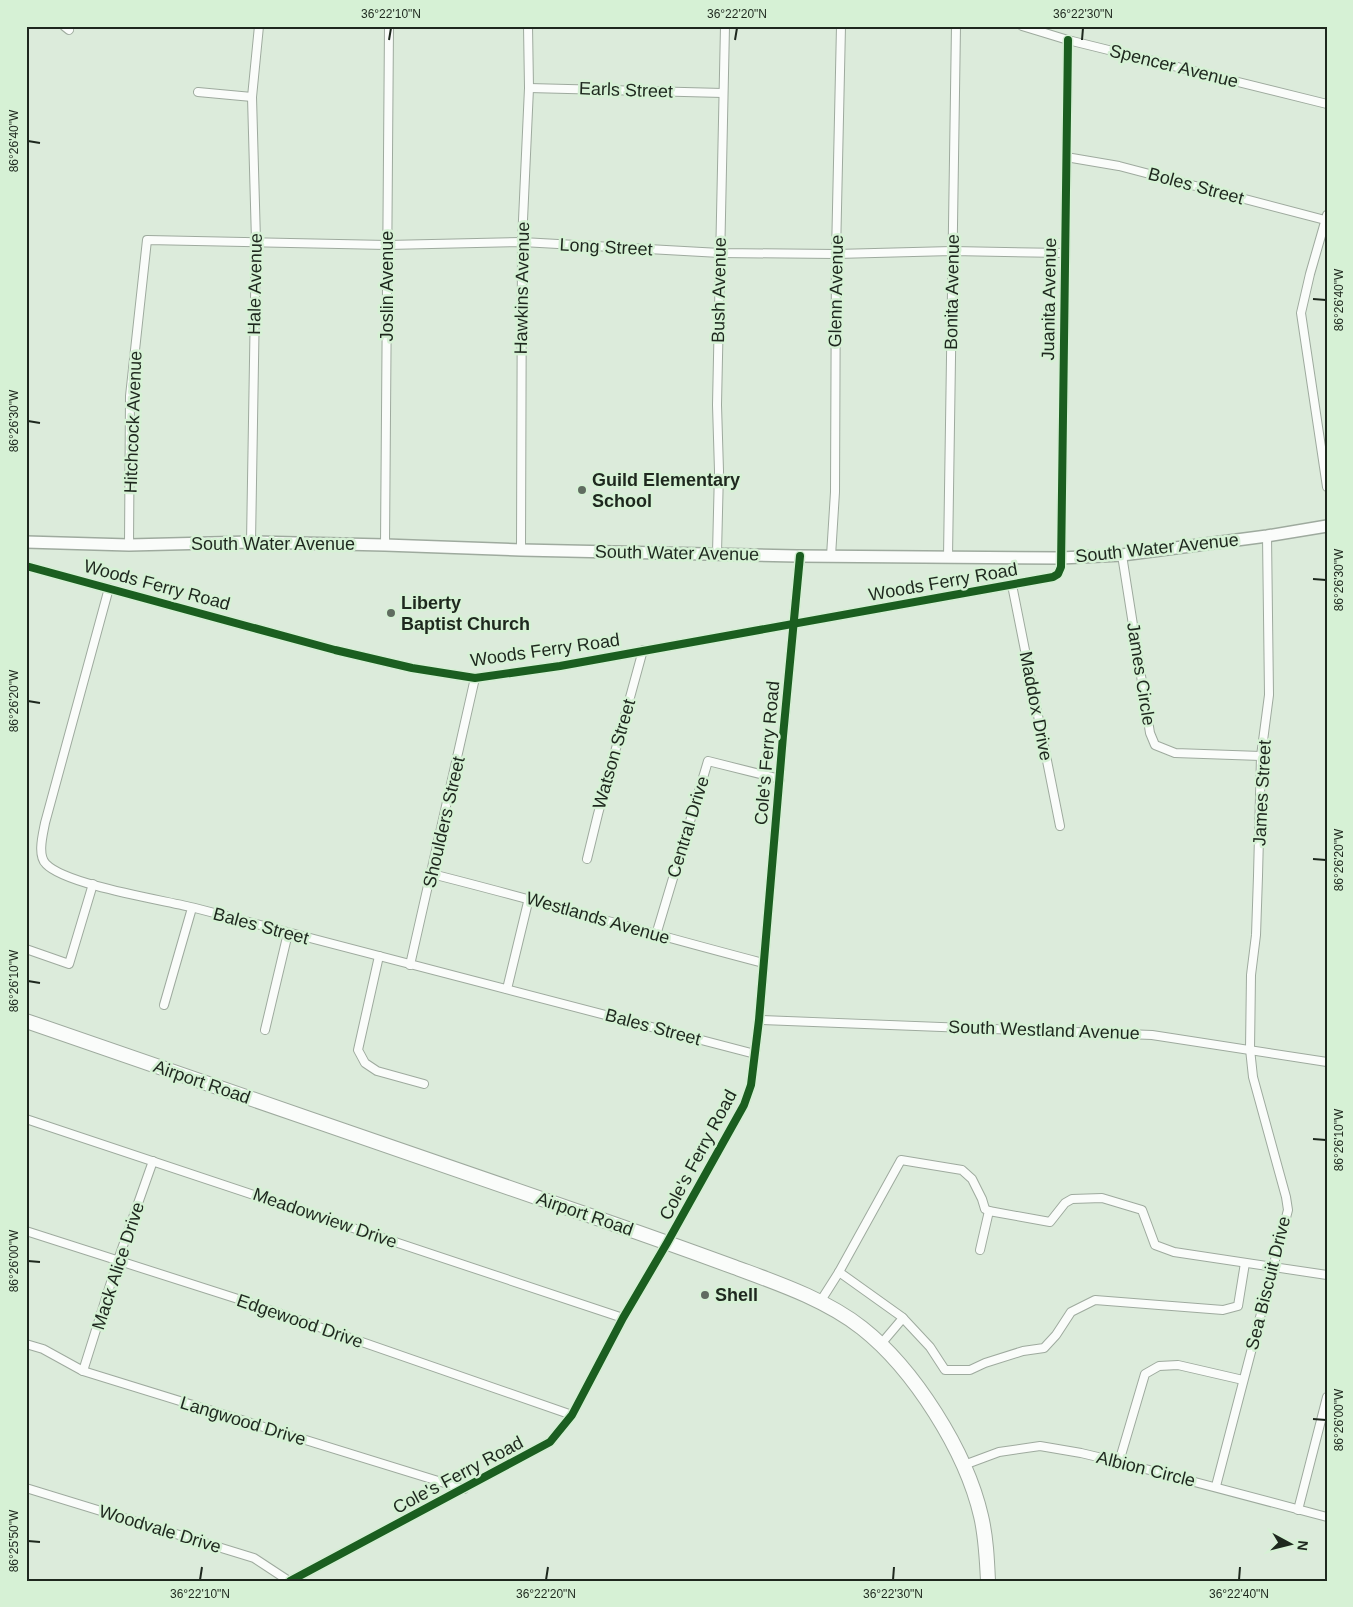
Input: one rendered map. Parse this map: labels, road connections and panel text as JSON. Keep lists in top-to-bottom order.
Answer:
{
  "streets": {
    "highway": ["Airport Road"],
    "main road": ["South Water Avenue"],
    "street": [
      "Spencer Avenue",
      "Earls Street",
      "Boles Street",
      "Long Street",
      "Hale Avenue",
      "Joslin Avenue",
      "Hawkins Avenue",
      "Bush Avenue",
      "Glenn Avenue",
      "Bonita Avenue",
      "Juanita Avenue",
      "Hitchcock Avenue",
      "Woods Ferry Road",
      "James Circle",
      "Maddox Drive",
      "Cole's Ferry Road",
      "Watson Street",
      "James Street",
      "Shoulders Street",
      "Central Drive",
      "Westlands Avenue",
      "Bales Street",
      "South Westland Avenue",
      "Meadowview Drive",
      "Mack Alice Drive",
      "Sea Biscuit Drive",
      "Edgewood Drive",
      "Langwood Drive",
      "Albion Circle",
      "Woodvale Drive"
    ]
  },
  "crossings": [
    ["Spencer Avenue", "Juanita Avenue"],
    ["Earls Street", "Hawkins Avenue"],
    ["Earls Street", "Bush Avenue"],
    ["Boles Street", "Juanita Avenue"],
    ["Long Street", "Hale Avenue"],
    ["Long Street", "Joslin Avenue"],
    ["Long Street", "Hawkins Avenue"],
    ["Long Street", "Bush Avenue"],
    ["Long Street", "Glenn Avenue"],
    ["Long Street", "Bonita Avenue"],
    ["Long Street", "Juanita Avenue"],
    ["Long Street", "Hitchcock Avenue"],
    ["Hale Avenue", "South Water Avenue"],
    ["Joslin Avenue", "South Water Avenue"],
    ["Hawkins Avenue", "South Water Avenue"],
    ["Bush Avenue", "South Water Avenue"],
    ["Glenn Avenue", "South Water Avenue"],
    ["Bonita Avenue", "South Water Avenue"],
    ["Juanita Avenue", "South Water Avenue"],
    ["Juanita Avenue", "Woods Ferry Road"],
    ["Hitchcock Avenue", "South Water Avenue"],
    ["South Water Avenue", "Woods Ferry Road"],
    ["South Water Avenue", "James Circle"],
    ["South Water Avenue", "Cole's Ferry Road"],
    ["South Water Avenue", "James Street"],
    ["Woods Ferry Road", "Maddox Drive"],
    ["Woods Ferry Road", "Cole's Ferry Road"],
    ["Woods Ferry Road", "Watson Street"],
    ["Woods Ferry Road", "Shoulders Street"],
    ["Woods Ferry Road", "Bales Street"],
    ["James Circle", "James Street"],
    ["Cole's Ferry Road", "Central Drive"],
    ["Cole's Ferry Road", "Westlands Avenue"],
    ["Cole's Ferry Road", "Bales Street"],
    ["Cole's Ferry Road", "South Westland Avenue"],
    ["Cole's Ferry Road", "Airport Road"],
    ["Cole's Ferry Road", "Meadowview Drive"],
    ["Cole's Ferry Road", "Edgewood Drive"],
    ["Cole's Ferry Road", "Langwood Drive"],
    ["Cole's Ferry Road", "Woodvale Drive"],
    ["James Street", "South Westland Avenue"],
    ["James Street", "Sea Biscuit Drive"],
    ["Shoulders Street", "Westlands Avenue"],
    ["Shoulders Street", "Bales Street"],
    ["Central Drive", "Westlands Avenue"],
    ["South Westland Avenue", "Sea Biscuit Drive"],
    ["Airport Road", "Albion Circle"],
    ["Meadowview Drive", "Mack Alice Drive"],
    ["Mack Alice Drive", "Edgewood Drive"],
    ["Mack Alice Drive", "Langwood Drive"],
    ["Sea Biscuit Drive", "Albion Circle"]
  ],
  "places": ["Guild Elementary School", "Liberty Baptist Church", "Shell"],
  "north": "right",
  "coordinates": [
    "36°22'10\"N",
    "36°22'20\"N",
    "36°22'30\"N",
    "86°26'40\"W",
    "86°26'30\"W",
    "86°26'20\"W",
    "86°26'10\"W",
    "86°26'00\"W",
    "86°25'50\"W",
    "36°22'40\"N"
  ]
}
